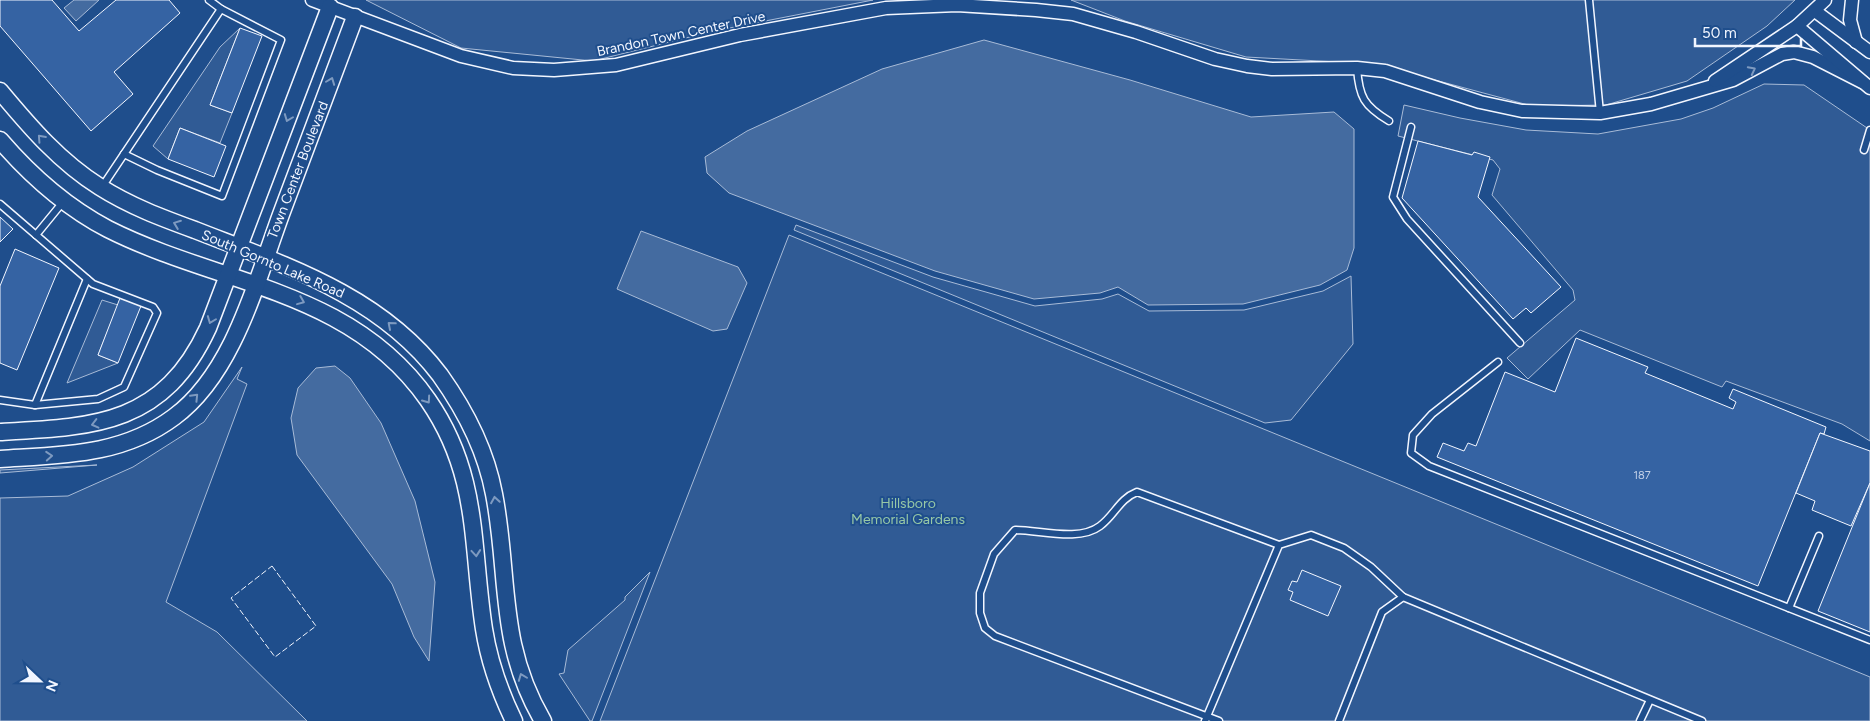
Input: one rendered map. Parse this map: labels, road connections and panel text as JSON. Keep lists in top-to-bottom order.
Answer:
{
  "streets": {
    "street": ["Brandon Town Center Drive", "Town Center Boulevard", "South Gornto Lake Road"]
  },
  "crossings": [
    ["Brandon Town Center Drive", "Town Center Boulevard"],
    ["Town Center Boulevard", "South Gornto Lake Road"]
  ],
  "parks": ["Hillsboro Memorial Gardens"],
  "house_numbers": ["187"],
  "scale_bar": "50 m",
  "north": "right"
}
